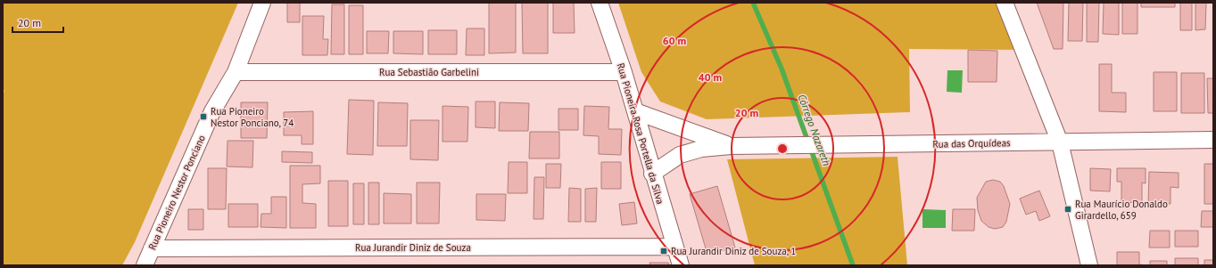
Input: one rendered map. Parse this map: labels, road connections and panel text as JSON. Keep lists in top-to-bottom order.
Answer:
{
  "streets": {
    "street": [
      "Rua Sebastião Garbelini",
      "Rua Pioneira Rosa Portella da Silva",
      "Rua das Orquídeas",
      "Rua Pioneiro Nestor Ponciano",
      "Rua Jurandir Diniz de Souza"
    ]
  },
  "crossings": [
    ["Rua Sebastião Garbelini", "Rua Pioneira Rosa Portella da Silva"],
    ["Rua Sebastião Garbelini", "Rua Pioneiro Nestor Ponciano"],
    ["Rua Pioneira Rosa Portella da Silva", "Rua das Orquídeas"],
    ["Rua Pioneira Rosa Portella da Silva", "Rua Jurandir Diniz de Souza"],
    ["Rua Pioneiro Nestor Ponciano", "Rua Jurandir Diniz de Souza"]
  ],
  "water": ["Córrego Nazareth"],
  "places": {
    "transit": ["Rua Pioneiro Nestor Ponciano, 74", "Rua Maurício Donaldo Girardello, 659", "Rua Jurandir Diniz de Souza, 1"]
  },
  "scale_bar": "20 m",
  "rings": ["60 m", "40 m", "20 m"]
}
